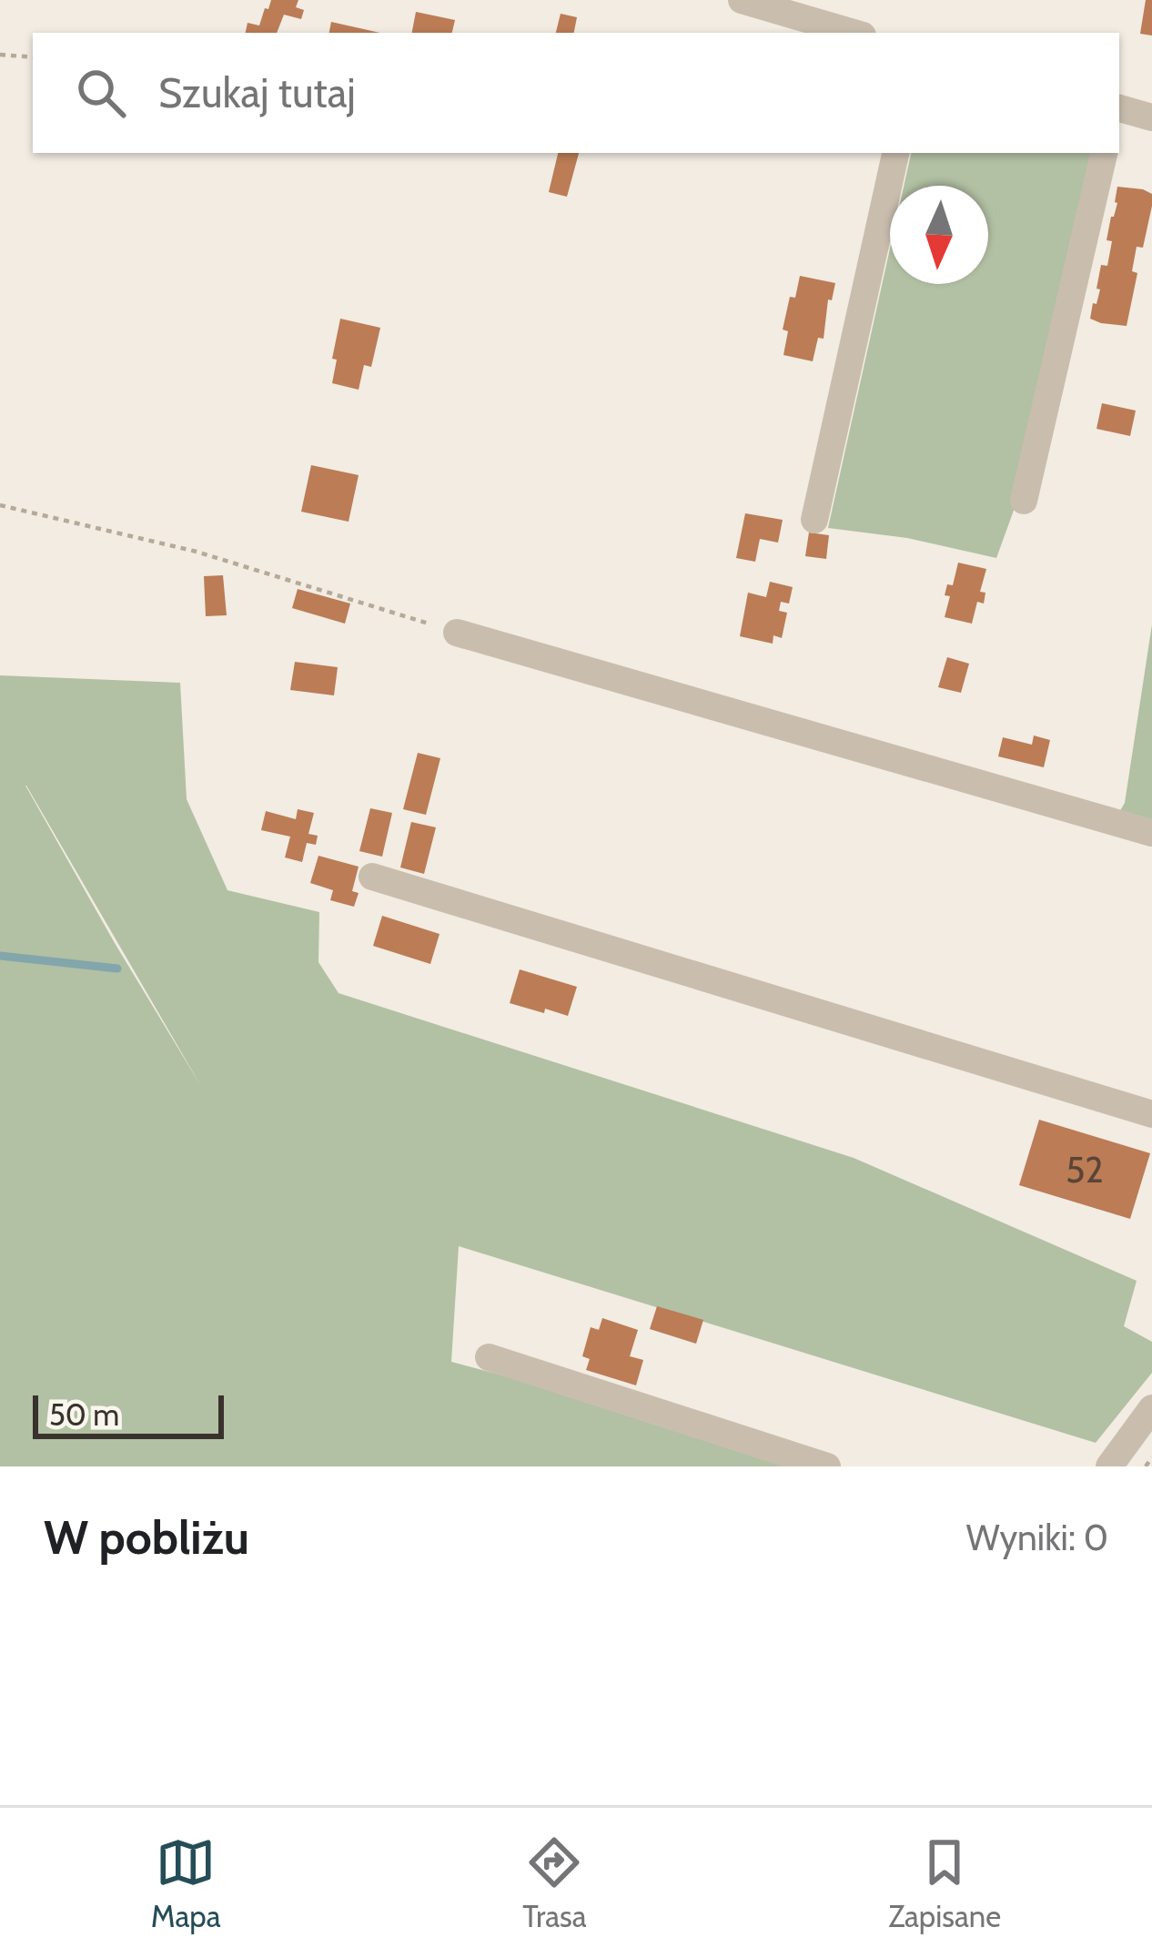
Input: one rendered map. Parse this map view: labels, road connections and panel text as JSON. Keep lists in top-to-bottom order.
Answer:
{
  "house_numbers": ["52"],
  "scale_bar": "50 m",
  "north": "bottom",
  "page": {
    "search": "Szukaj tutaj",
    "scale": "50 m",
    "heading": ["W pobliżu", "Wyniki: 0"],
    "nav": ["Mapa", "Trasa", "Zapisane"]
  }
}
